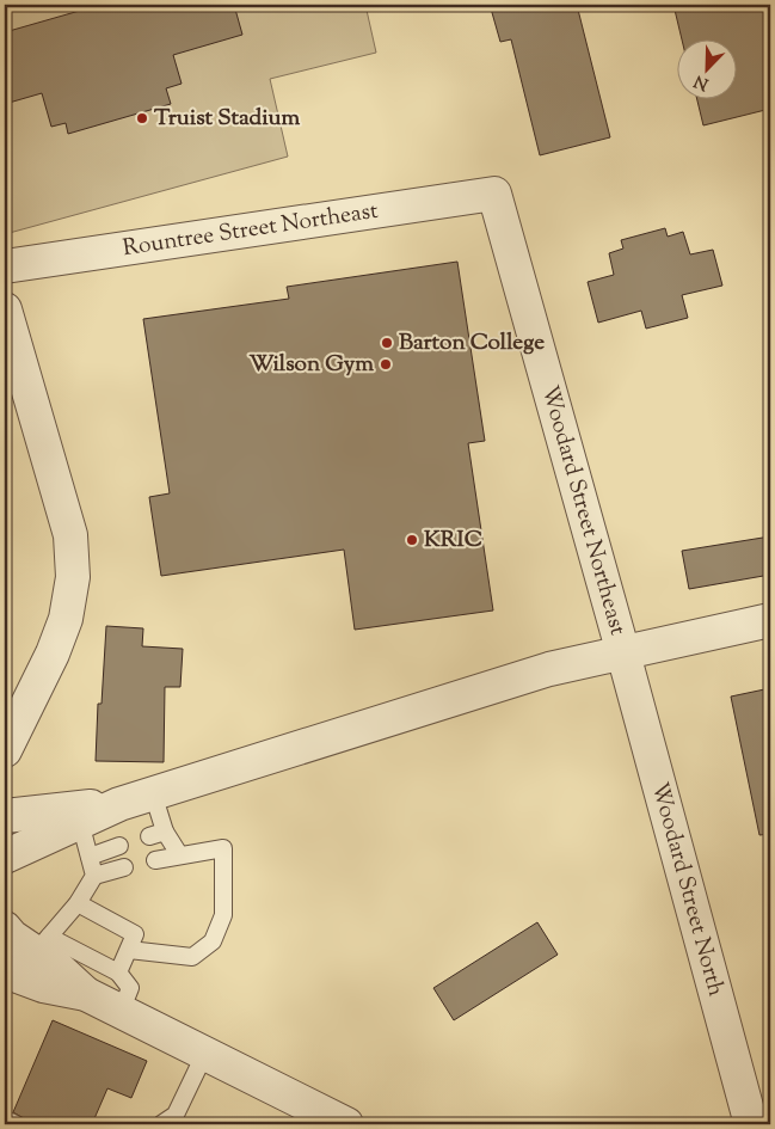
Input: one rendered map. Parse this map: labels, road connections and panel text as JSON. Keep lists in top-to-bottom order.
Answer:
{
  "streets": {
    "street": ["Rountree Street Northeast", "Woodard Street Northeast", "Woodard Street North"]
  },
  "crossings": [
    ["Rountree Street Northeast", "Woodard Street Northeast"],
    ["Woodard Street Northeast", "Woodard Street North"]
  ],
  "places": [
    "Truist Stadium",
    "Barton College",
    "Wilson Gym",
    "KRIC"
  ],
  "north": "bottom left"
}
